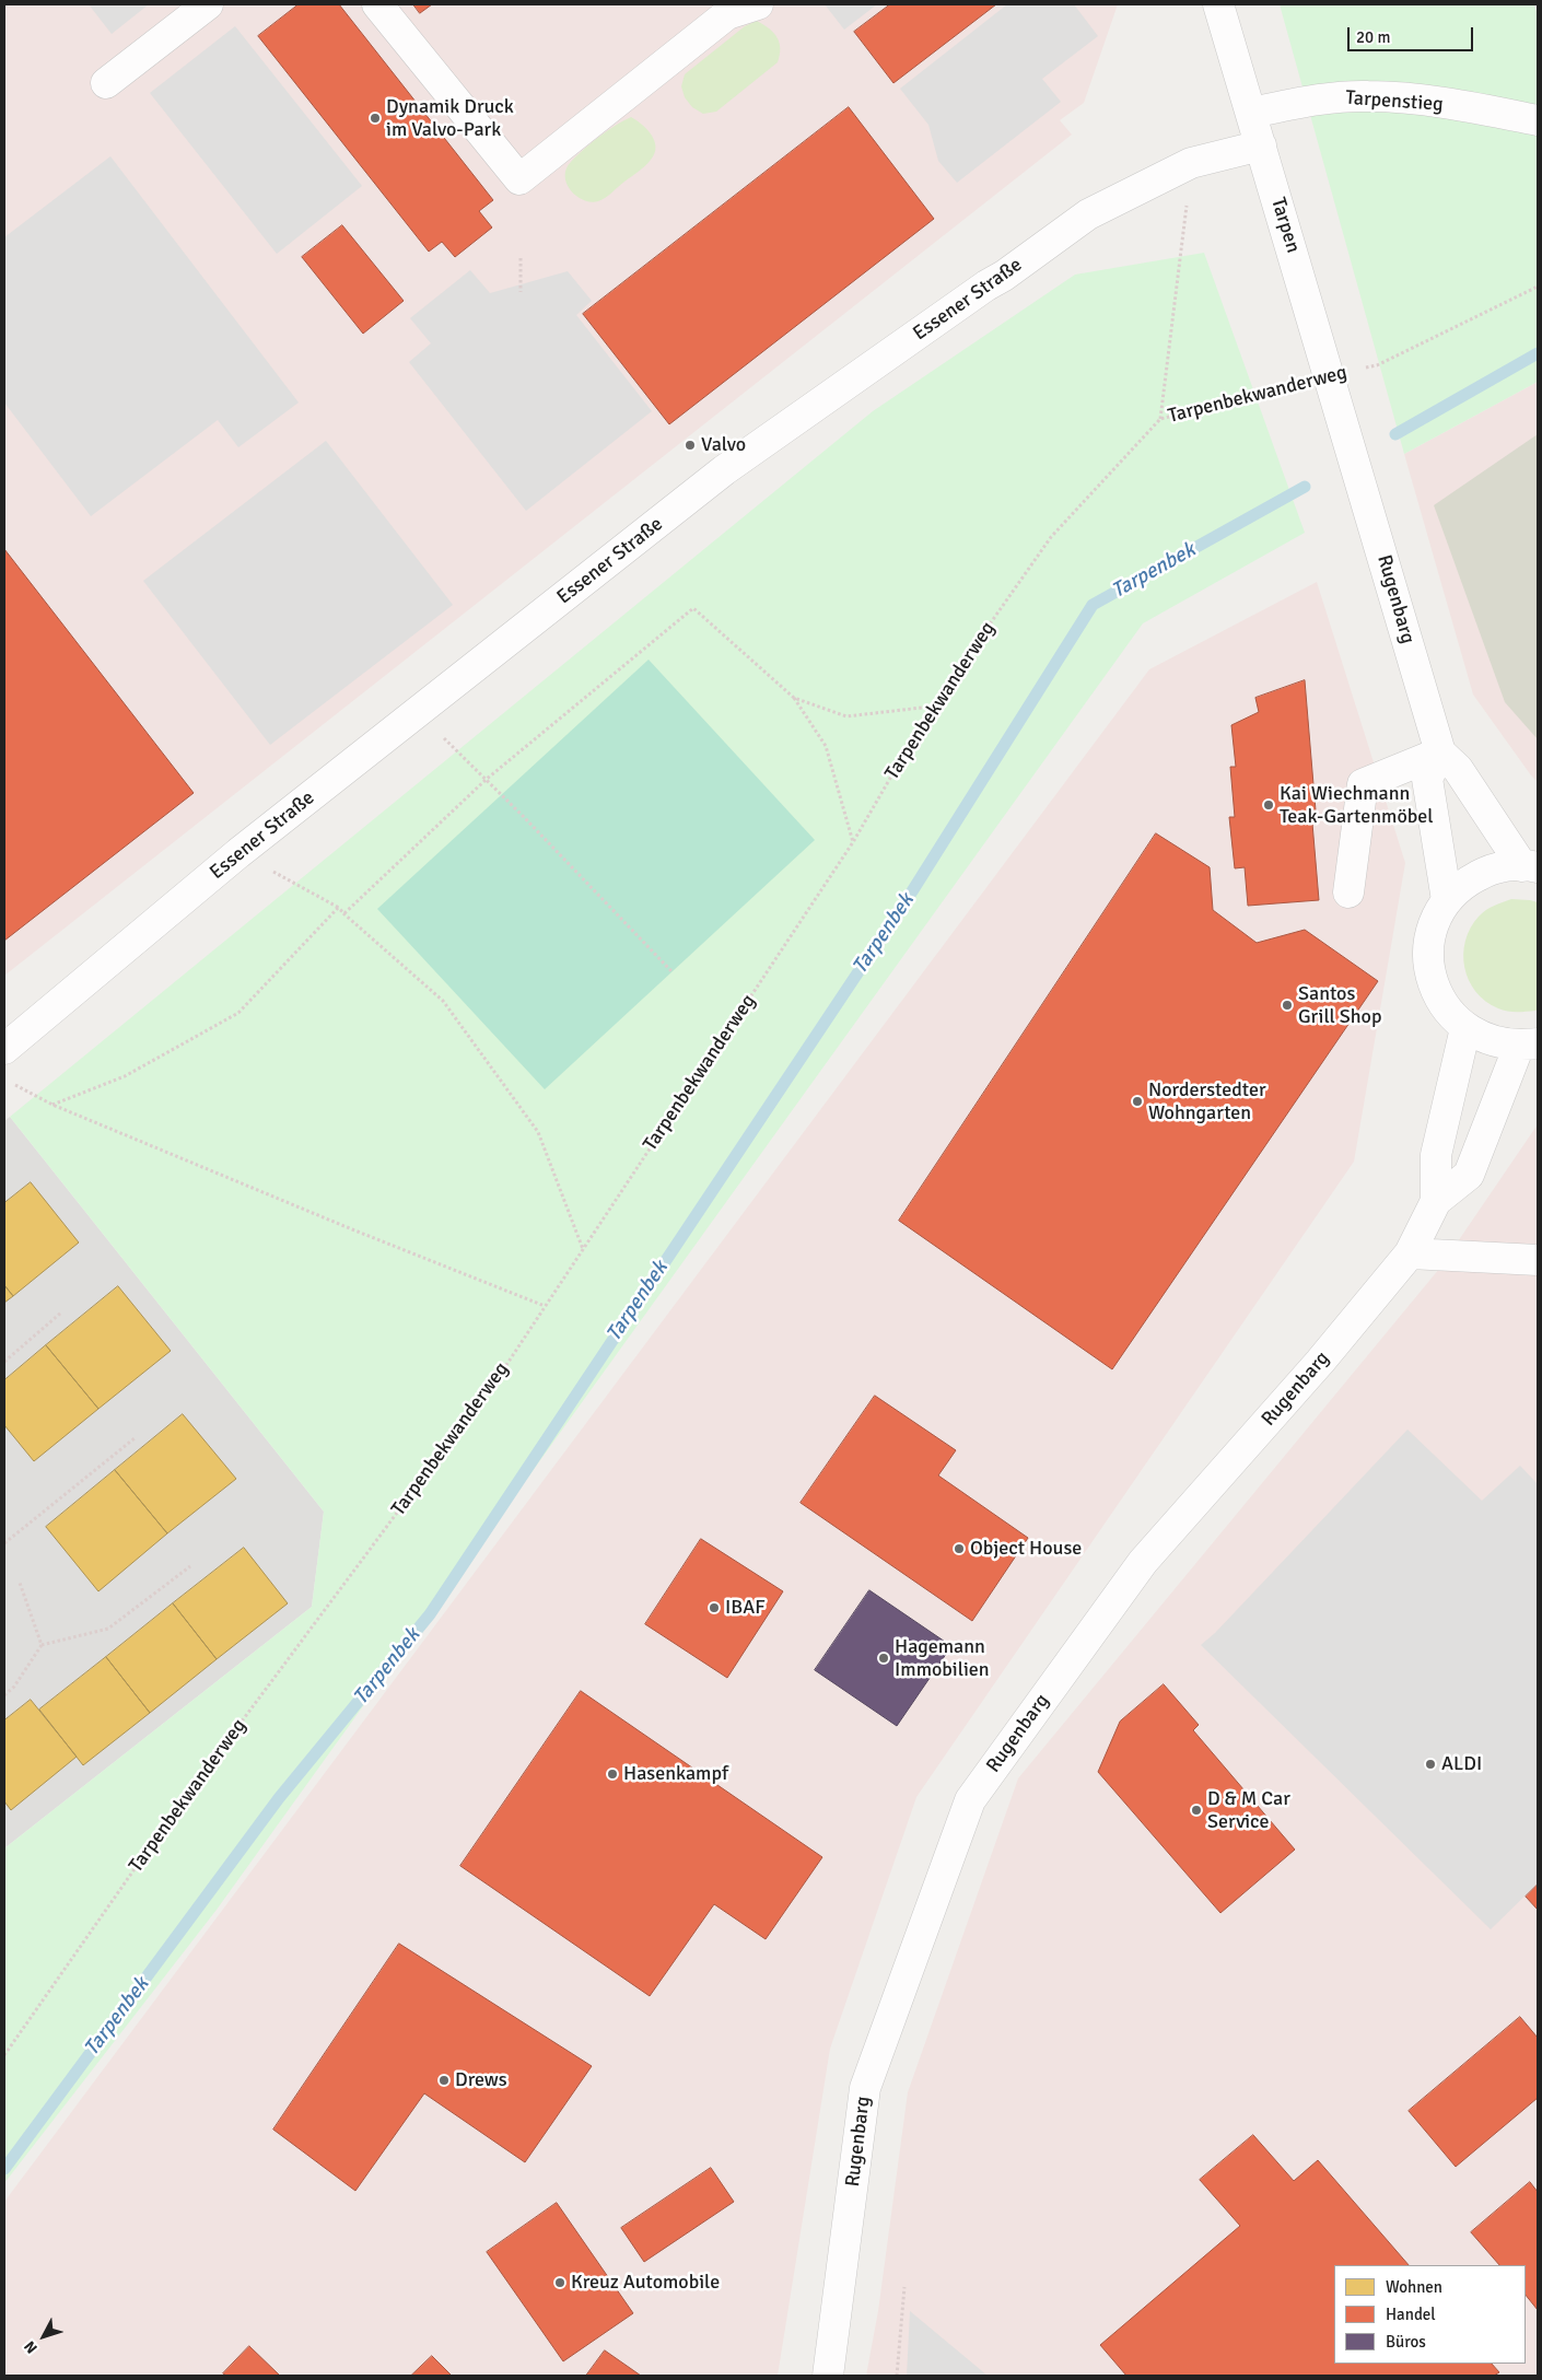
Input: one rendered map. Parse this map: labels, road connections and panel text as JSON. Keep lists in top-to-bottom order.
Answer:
{
  "streets": {
    "street": [
      "Tarpenstieg",
      "Tarpen",
      "Essener Straße",
      "Rugenbarg"
    ],
    "path": ["Tarpenbekwanderweg"]
  },
  "crossings": [
    ["Tarpenstieg", "Tarpen"],
    ["Tarpen", "Essener Straße"],
    ["Tarpen", "Tarpenbekwanderweg"],
    ["Tarpen", "Rugenbarg"]
  ],
  "water": ["Tarpenbek"],
  "places": [
    "Dynamik Druck im Valvo-Park",
    "Valvo",
    "Kai Wiechmann Teak-Gartenmöbel",
    "Santos Grill Shop",
    "Norderstedter Wohngarten",
    "Object House",
    "IBAF",
    "Hagemann Immobilien",
    "ALDI",
    "Hasenkampf",
    "D & M Car Service",
    "Drews",
    "Kreuz Automobile"
  ],
  "legend": ["Wohnen", "Handel", "Büros"],
  "scale_bar": "20 m",
  "north": "bottom left"
}
